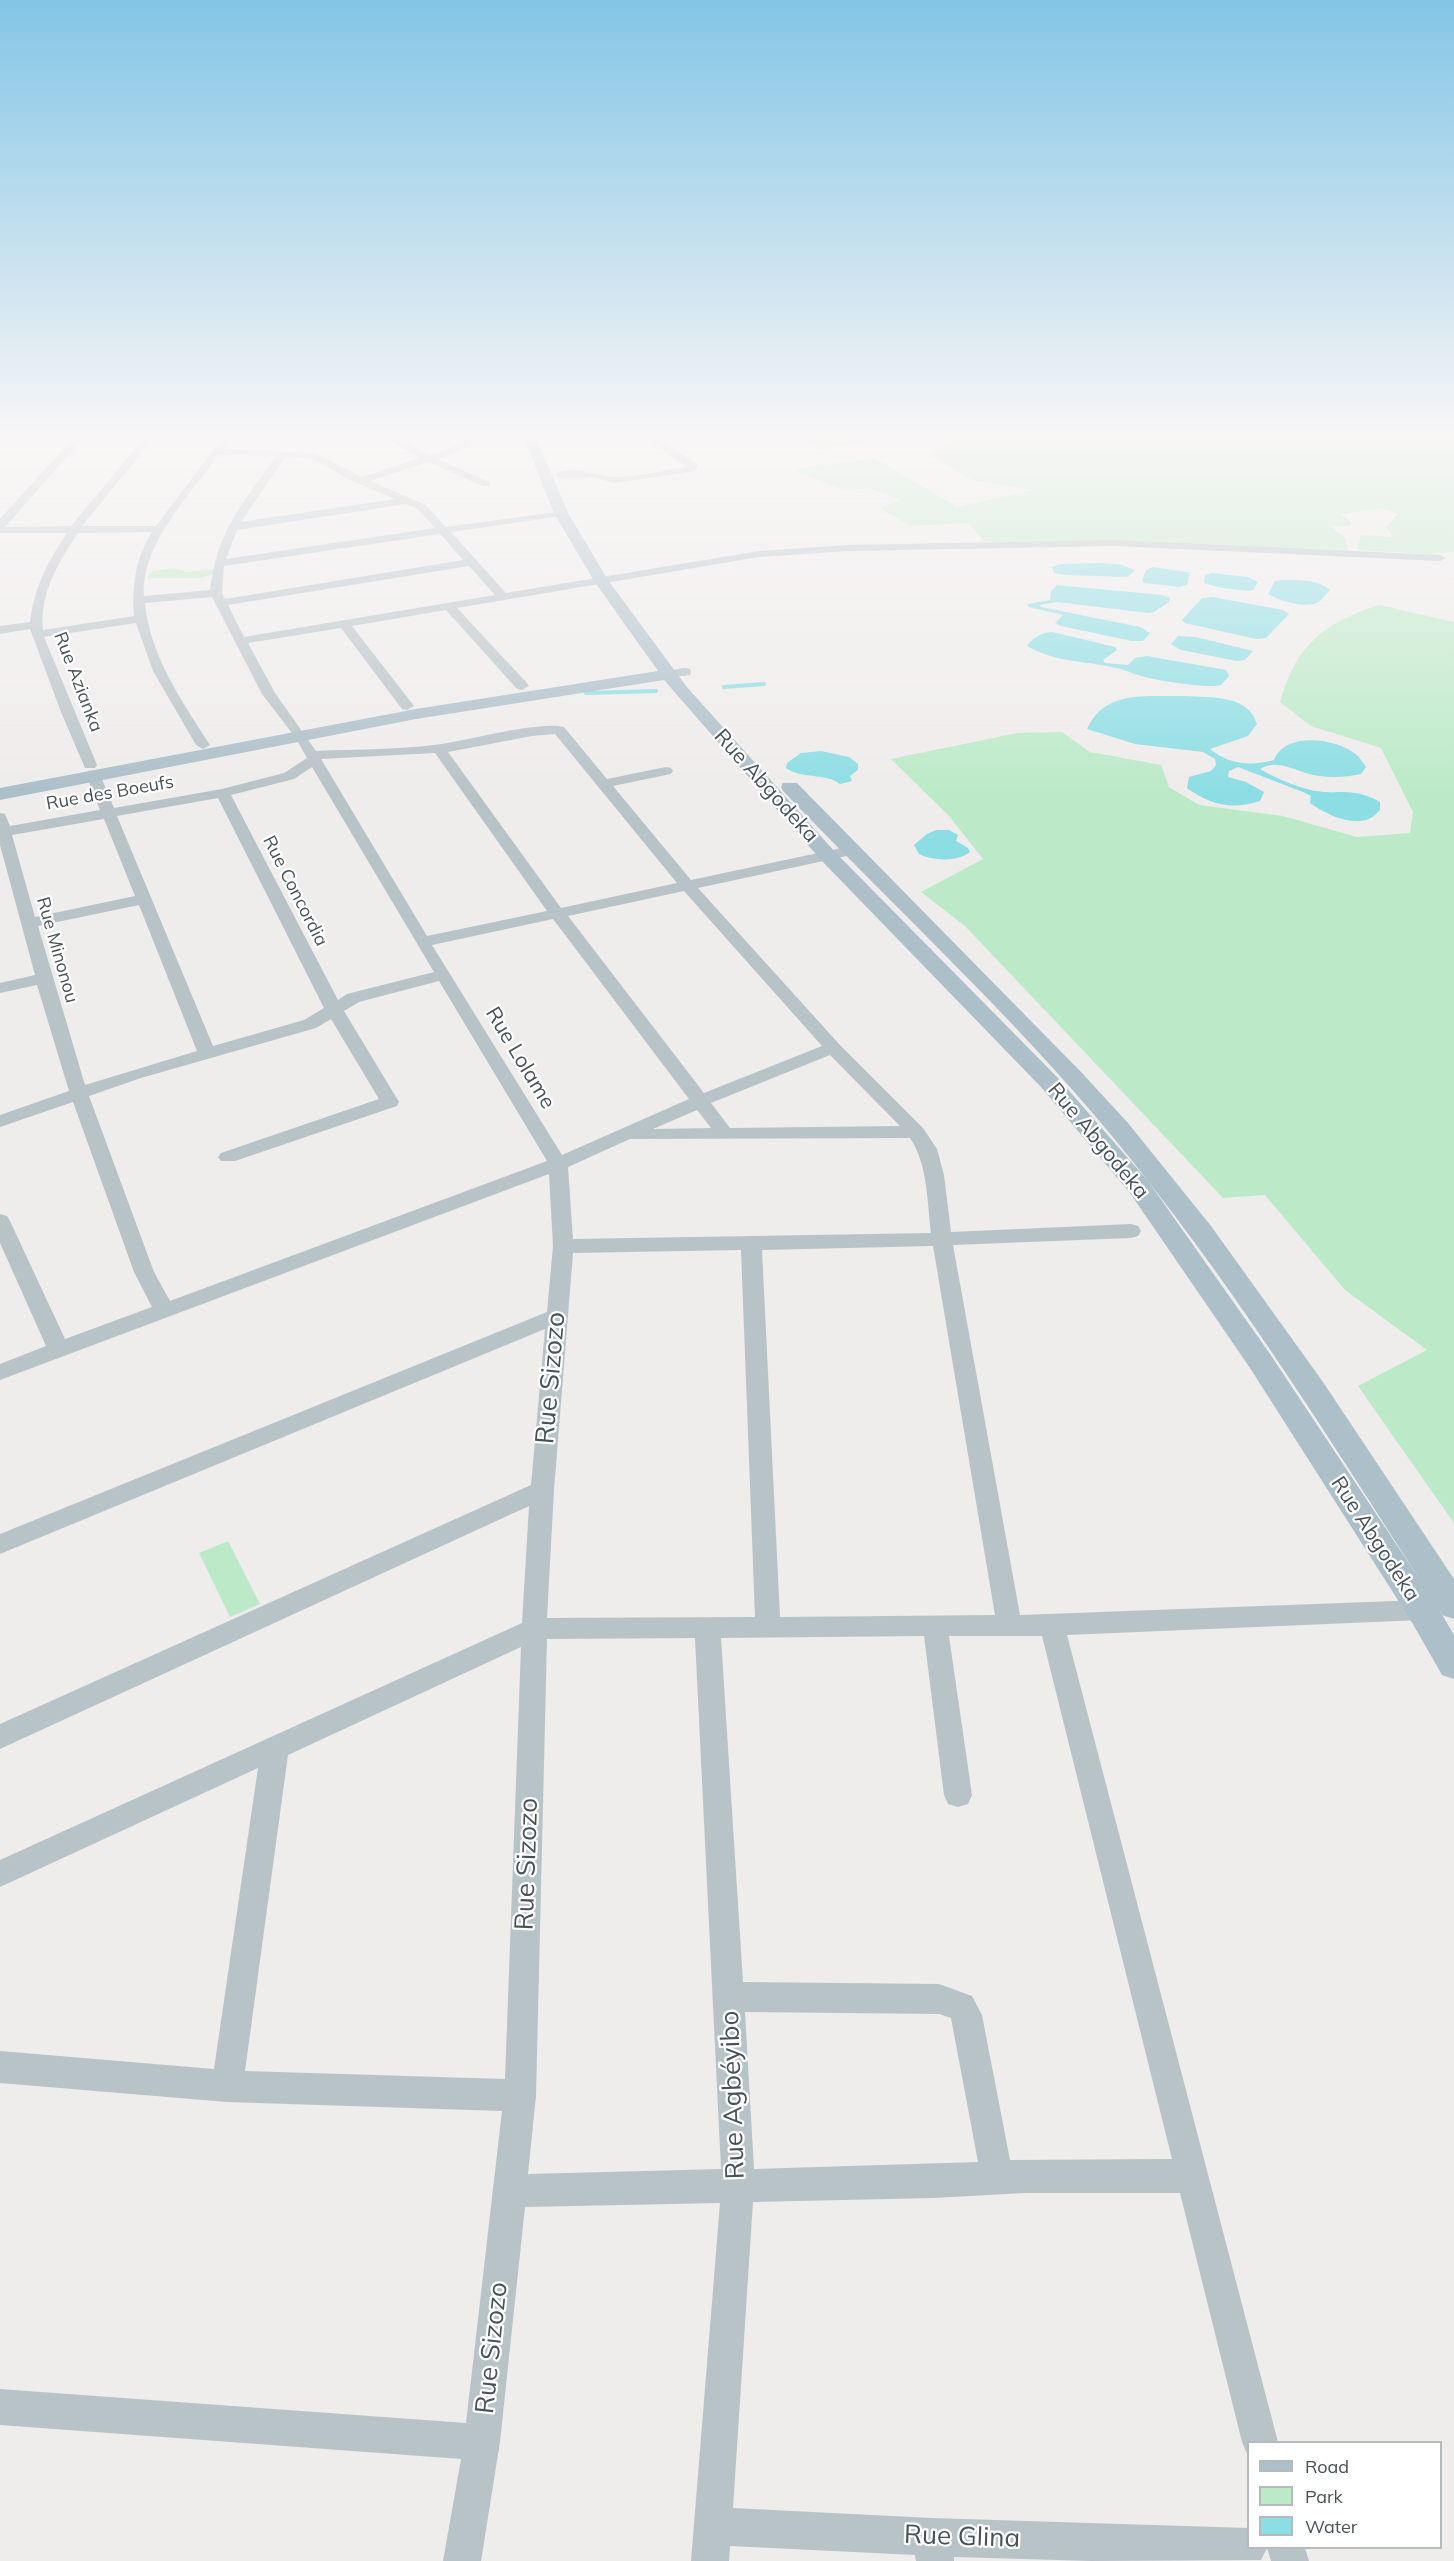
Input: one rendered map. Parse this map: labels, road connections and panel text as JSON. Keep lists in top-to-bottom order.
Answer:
{
  "streets": {
    "main road": ["Rue Abgodeka"],
    "street": [
      "Rue Azianka",
      "Rue des Boeufs",
      "Rue Concordia",
      "Rue Minonou",
      "Rue Lolame",
      "Rue Sizozo",
      "Rue Agbéyibo",
      "Rue Glina"
    ]
  },
  "crossings": [
    ["Rue Azianka", "Rue des Boeufs"],
    ["Rue des Boeufs", "Rue Concordia"],
    ["Rue des Boeufs", "Rue Minonou"],
    ["Rue des Boeufs", "Rue Lolame"],
    ["Rue Lolame", "Rue Sizozo"],
    ["Rue Agbéyibo", "Rue Glina"]
  ],
  "legend": ["Road", "Park", "Water"]
}
